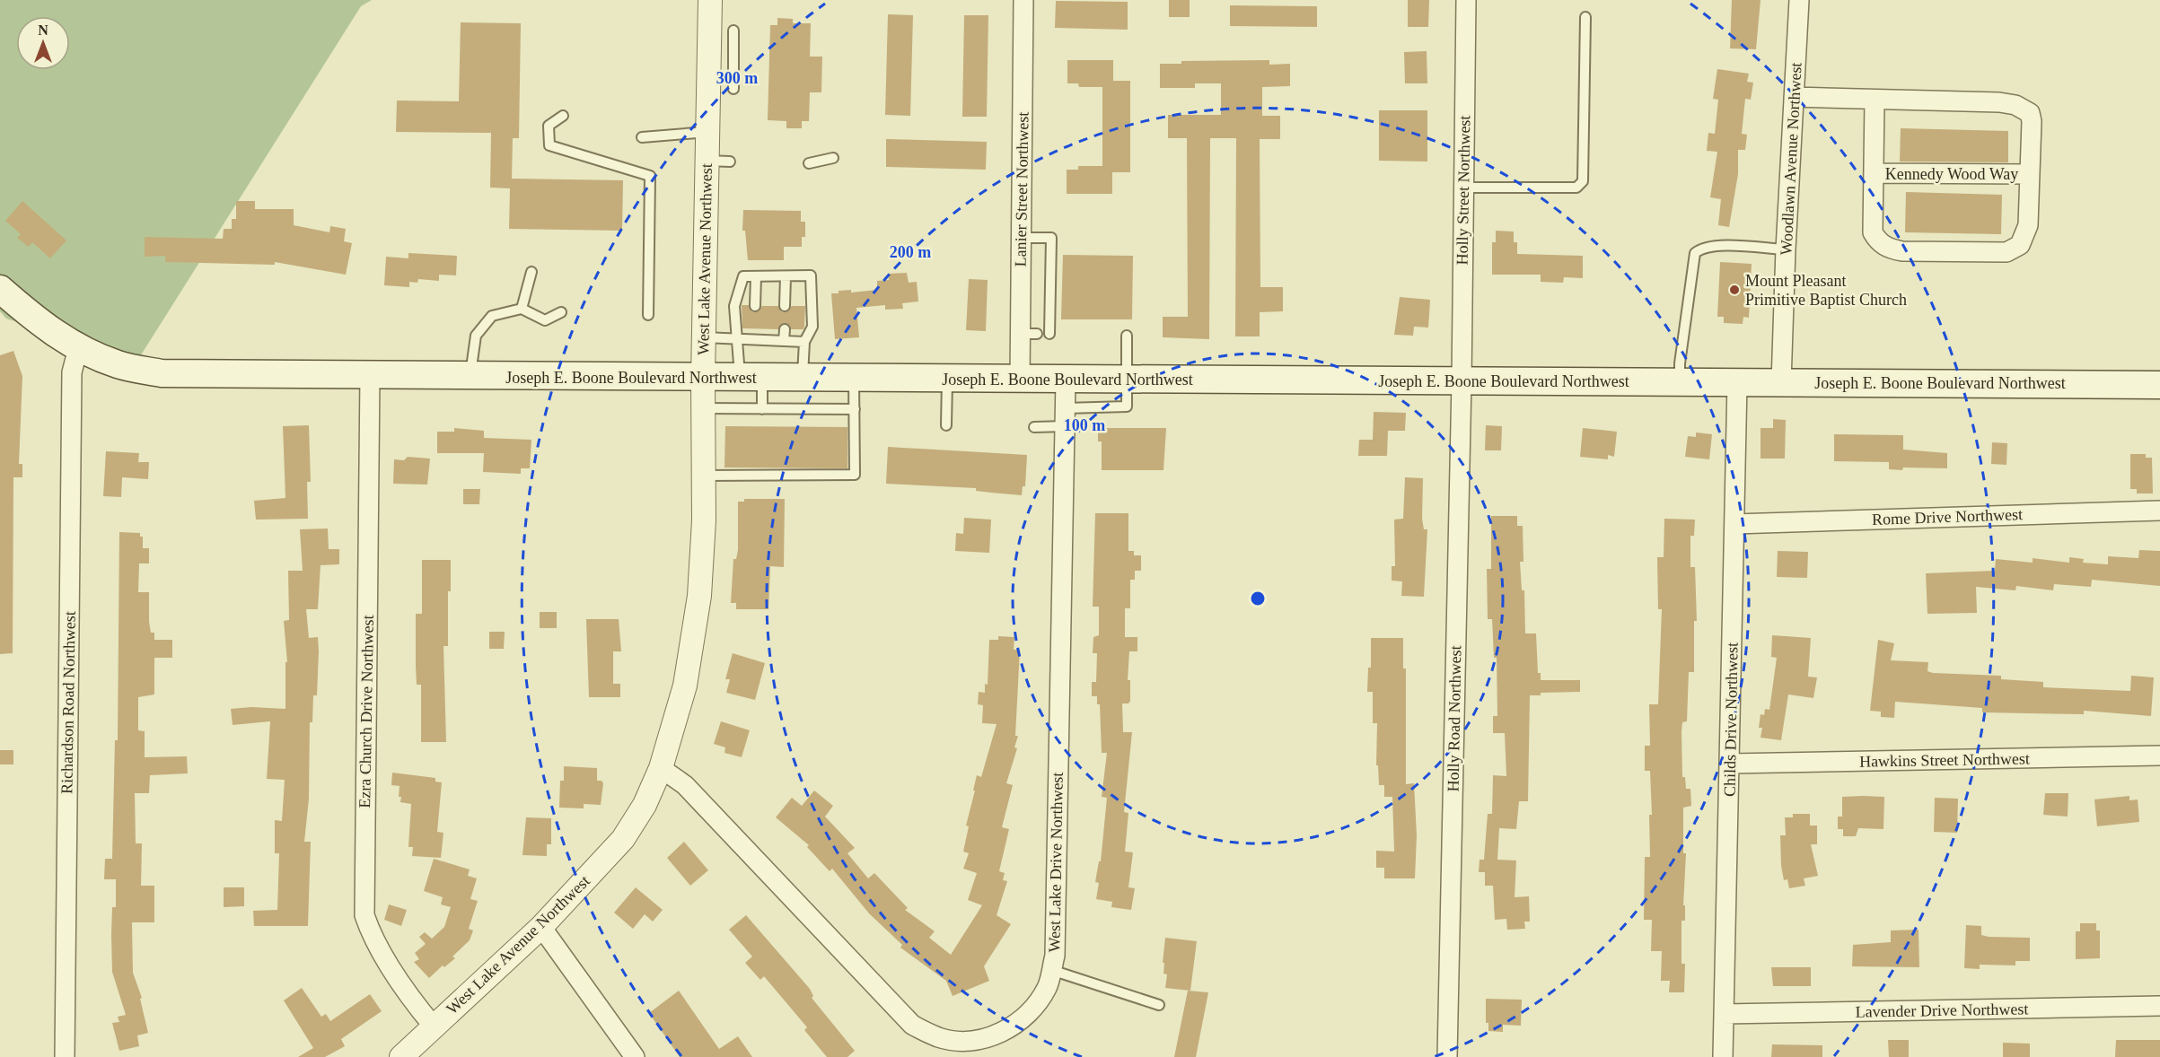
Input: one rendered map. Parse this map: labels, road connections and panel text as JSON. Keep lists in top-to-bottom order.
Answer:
{
  "streets": {
    "main road": ["Joseph E. Boone Boulevard Northwest"],
    "street": [
      "Woodlawn Avenue Northwest",
      "Kennedy Wood Way",
      "Lanier Street Northwest",
      "Holly Street Northwest",
      "West Lake Avenue Northwest",
      "Rome Drive Northwest",
      "Richardson Road Northwest",
      "Ezra Church Drive Northwest",
      "Holly Road Northwest",
      "Childs Drive Northwest",
      "Hawkins Street Northwest",
      "West Lake Drive Northwest",
      "Lavender Drive Northwest"
    ]
  },
  "crossings": [
    ["Woodlawn Avenue Northwest", "Joseph E. Boone Boulevard Northwest"],
    ["Lanier Street Northwest", "Joseph E. Boone Boulevard Northwest"],
    ["Holly Street Northwest", "Joseph E. Boone Boulevard Northwest"],
    ["Holly Street Northwest", "Holly Road Northwest"],
    ["West Lake Avenue Northwest", "Joseph E. Boone Boulevard Northwest"],
    ["West Lake Avenue Northwest", "Ezra Church Drive Northwest"],
    ["West Lake Avenue Northwest", "West Lake Drive Northwest"],
    ["Joseph E. Boone Boulevard Northwest", "Richardson Road Northwest"],
    ["Joseph E. Boone Boulevard Northwest", "Ezra Church Drive Northwest"],
    ["Joseph E. Boone Boulevard Northwest", "Holly Road Northwest"],
    ["Joseph E. Boone Boulevard Northwest", "Childs Drive Northwest"],
    ["Joseph E. Boone Boulevard Northwest", "West Lake Drive Northwest"],
    ["Rome Drive Northwest", "Childs Drive Northwest"],
    ["Childs Drive Northwest", "Hawkins Street Northwest"],
    ["Childs Drive Northwest", "Lavender Drive Northwest"]
  ],
  "places": ["Mount Pleasant Primitive Baptist Church"],
  "north": "top",
  "rings": ["300 m", "200 m", "100 m"]
}
